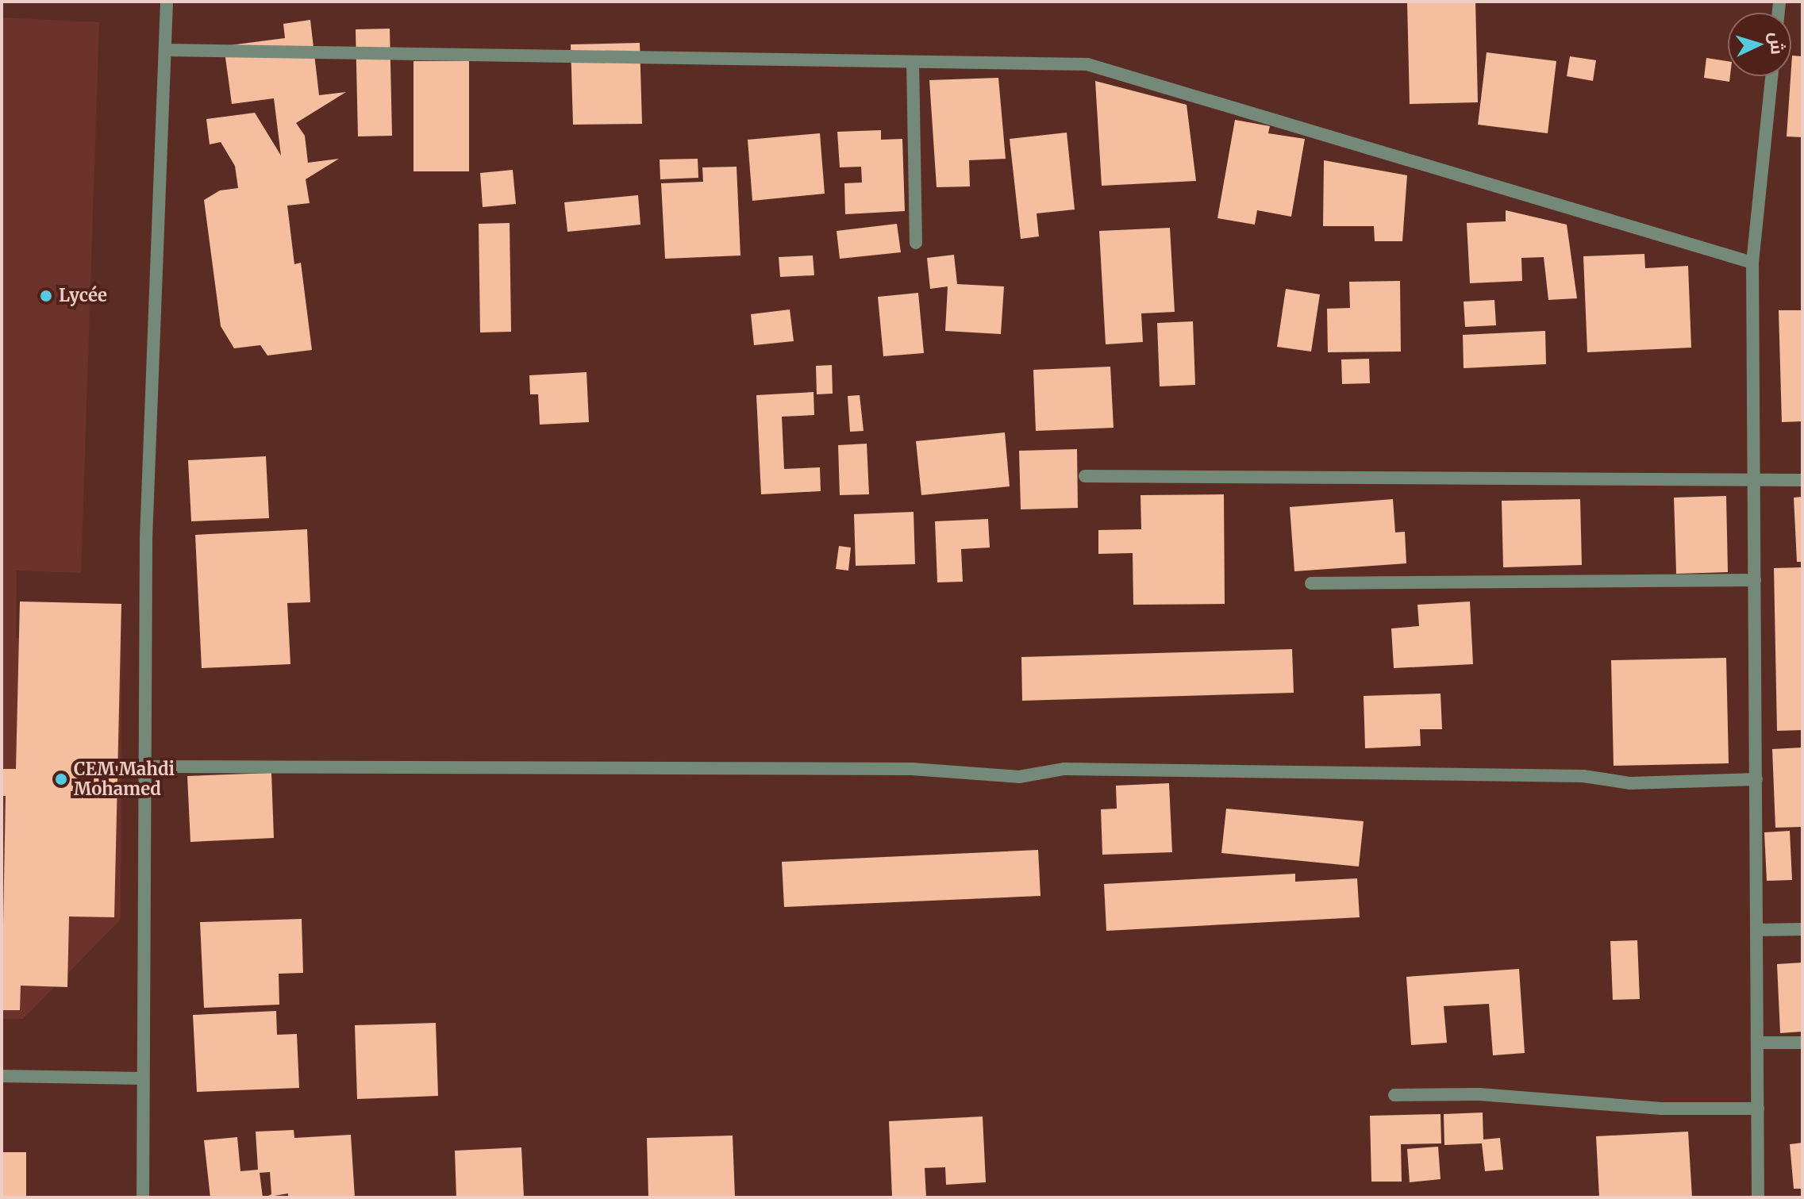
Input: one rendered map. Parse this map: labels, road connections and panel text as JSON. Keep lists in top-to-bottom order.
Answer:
{
  "places": ["Lycée", "CEM Mahdi Mohamed"],
  "north": "right"
}
